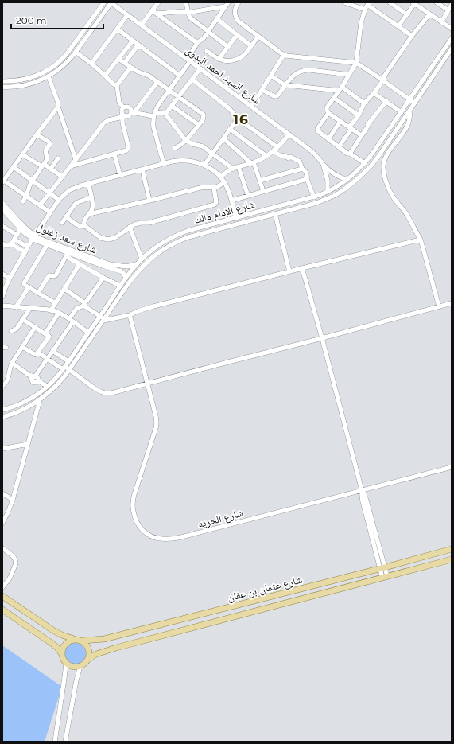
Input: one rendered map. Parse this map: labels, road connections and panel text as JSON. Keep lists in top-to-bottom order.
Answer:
{
  "streets": {
    "main road": ["شارع عثمان بن عفان"],
    "street": [
      "شارع السيد احمد البدوى",
      "شارع الإمام مالك",
      "شارع سعد زغلول",
      "شارع الحريه"
    ]
  },
  "crossings": [
    ["شارع السيد احمد البدوى", "شارع الإمام مالك"],
    ["شارع الإمام مالك", "شارع سعد زغلول"]
  ],
  "districts": ["16"],
  "scale_bar": "200 m"
}
